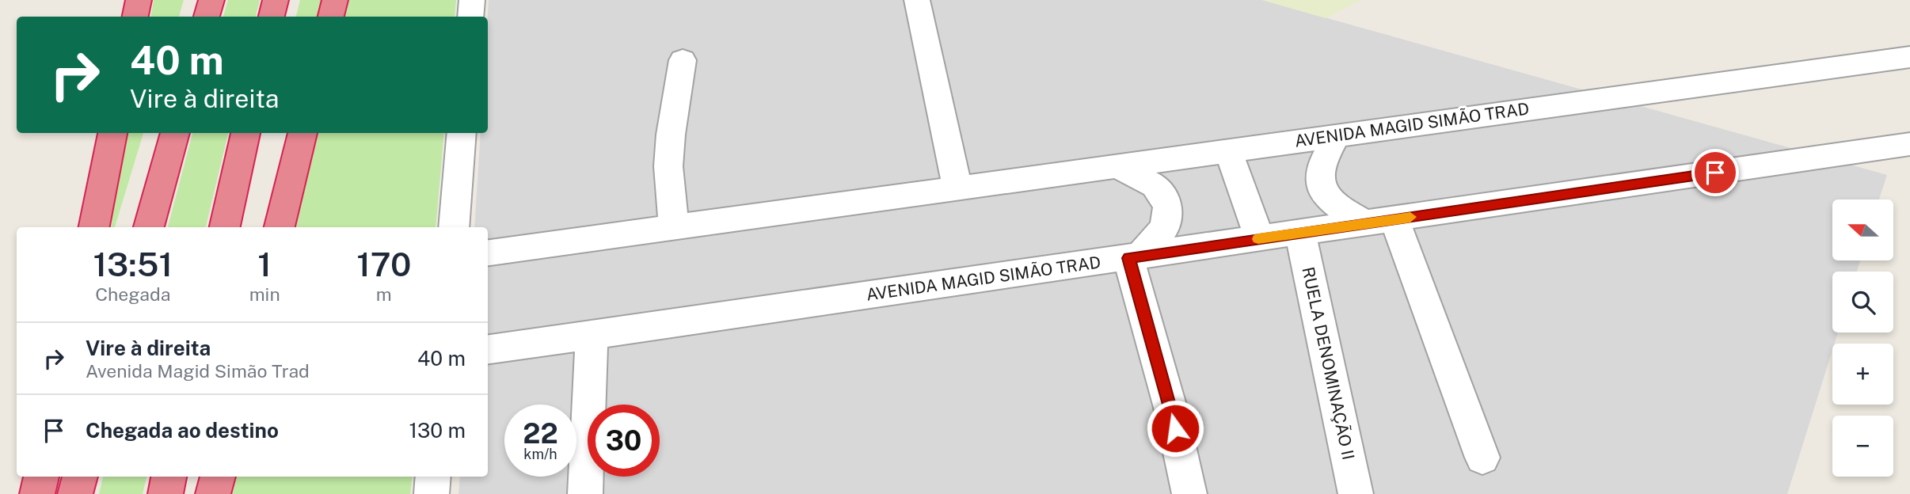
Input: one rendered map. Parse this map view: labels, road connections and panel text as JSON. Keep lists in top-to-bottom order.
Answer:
{
  "streets": {
    "street": ["AVENIDA MAGID SIMÃO TRAD", "RUELA DENOMINAÇÃO II"]
  },
  "crossings": [
    ["AVENIDA MAGID SIMÃO TRAD", "RUELA DENOMINAÇÃO II"]
  ],
  "north": "left",
  "page": {
    "turn": ["40 m", "Vire à direita"],
    "map_buttons": ["+", "−"],
    "eta": [
      "13:51",
      "Chegada",
      "1",
      "min",
      "170",
      "m"
    ],
    "list": [
      {
        "name": "Vire à direita",
        "note": "Avenida Magid Simão Trad",
        "value": "40 m"
      },
      {
        "name": "Chegada ao destino",
        "value": "130 m"
      }
    ],
    "speed": "22 km/h",
    "limit": "30"
  }
}
